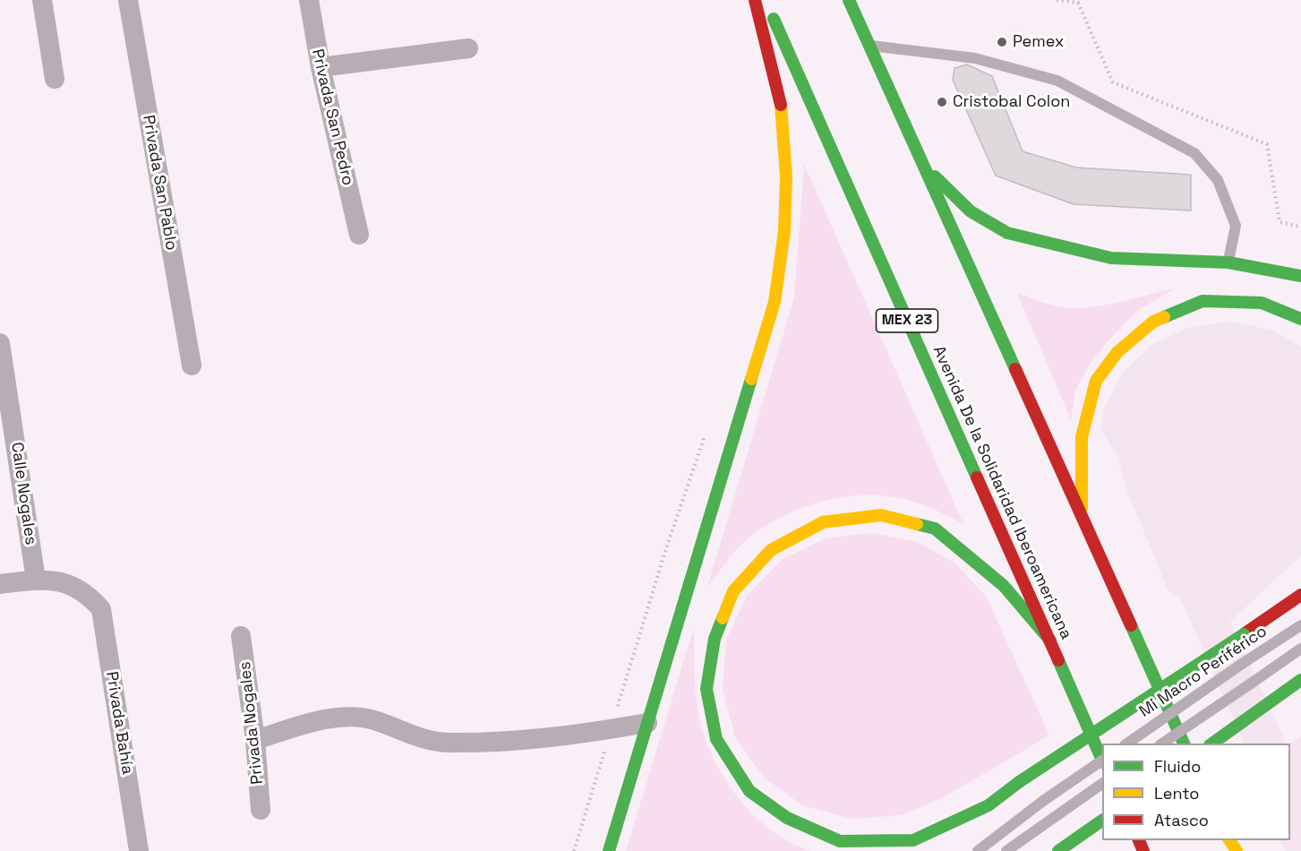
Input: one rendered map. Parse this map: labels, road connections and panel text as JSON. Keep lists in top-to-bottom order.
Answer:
{
  "streets": {
    "highway": ["MEX 23", "Avenida De la Solidaridad Iberoamericana"],
    "street": [
      "Privada San Pedro",
      "Privada San Pablo",
      "Calle Nogales",
      "Privada Bahía",
      "Privada Nogales"
    ],
    "lane": ["Mi Macro Periférico"]
  },
  "crossings": [
    ["Calle Nogales", "Privada Bahía"]
  ],
  "places": ["Pemex", "Cristobal Colon"],
  "legend": ["Fluido", "Lento", "Atasco"]
}
